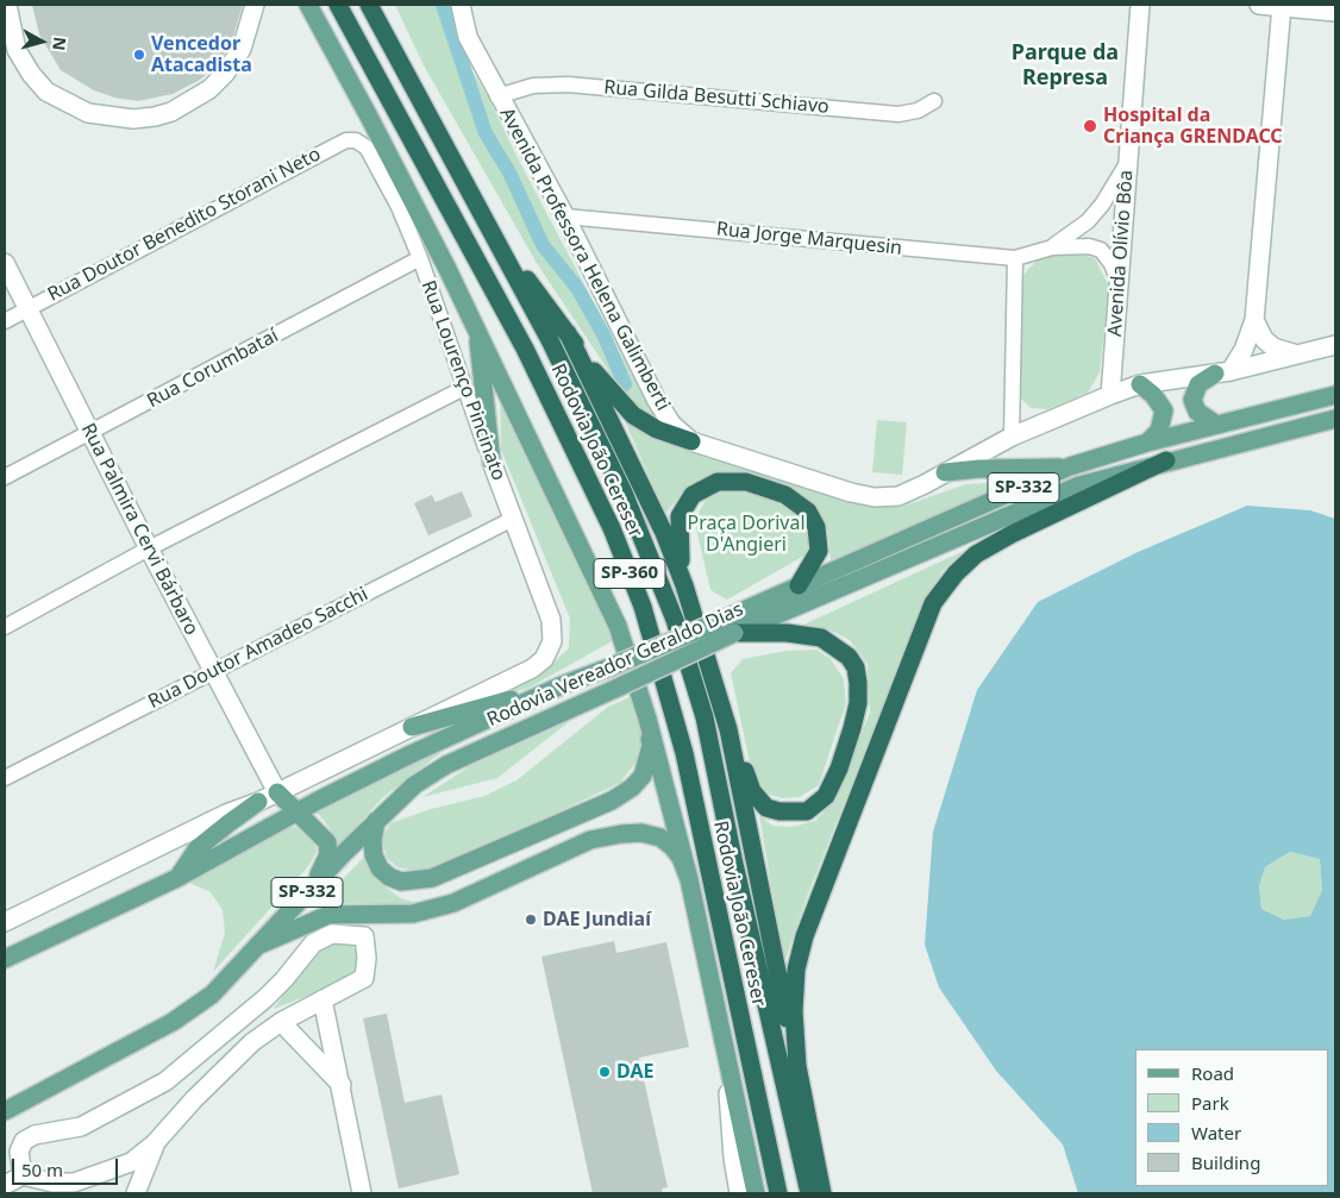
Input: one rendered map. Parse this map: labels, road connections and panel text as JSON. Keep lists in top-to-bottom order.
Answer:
{
  "streets": {
    "highway": ["Rodovia João Cereser", "SP-360"],
    "main road": ["SP-332", "Rodovia Vereador Geraldo Dias"],
    "street": [
      "Rua Gilda Besutti Schiavo",
      "Rua Doutor Benedito Storani Neto",
      "Rua Jorge Marquesin",
      "Avenida Olívio Bôa",
      "Avenida Professora Helena Galimberti",
      "Rua Corumbataí",
      "Rua Lourenço Pincinato",
      "Rua Palmira Cervi Bárbaro",
      "Rua Doutor Amadeo Sacchi"
    ]
  },
  "crossings": [
    ["Rua Gilda Besutti Schiavo", "Avenida Professora Helena Galimberti"],
    ["Rua Doutor Benedito Storani Neto", "Rua Lourenço Pincinato"],
    ["Rua Doutor Benedito Storani Neto", "Rua Palmira Cervi Bárbaro"],
    ["Rua Jorge Marquesin", "Avenida Olívio Bôa"],
    ["Rua Jorge Marquesin", "Avenida Professora Helena Galimberti"],
    ["Avenida Olívio Bôa", "Avenida Professora Helena Galimberti"],
    ["Rua Corumbataí", "Rua Lourenço Pincinato"],
    ["Rua Corumbataí", "Rua Palmira Cervi Bárbaro"],
    ["Rua Lourenço Pincinato", "Rua Doutor Amadeo Sacchi"],
    ["Rua Palmira Cervi Bárbaro", "Rua Doutor Amadeo Sacchi"]
  ],
  "districts": ["Parque da Represa"],
  "parks": ["Praça Dorival D'Angieri"],
  "places": [
    "Vencedor Atacadista",
    "Hospital da Criança GRENDACC",
    "DAE Jundiaí",
    "DAE"
  ],
  "legend": [
    "Road",
    "Park",
    "Water",
    "Building"
  ],
  "scale_bar": "50 m",
  "north": "right"
}
